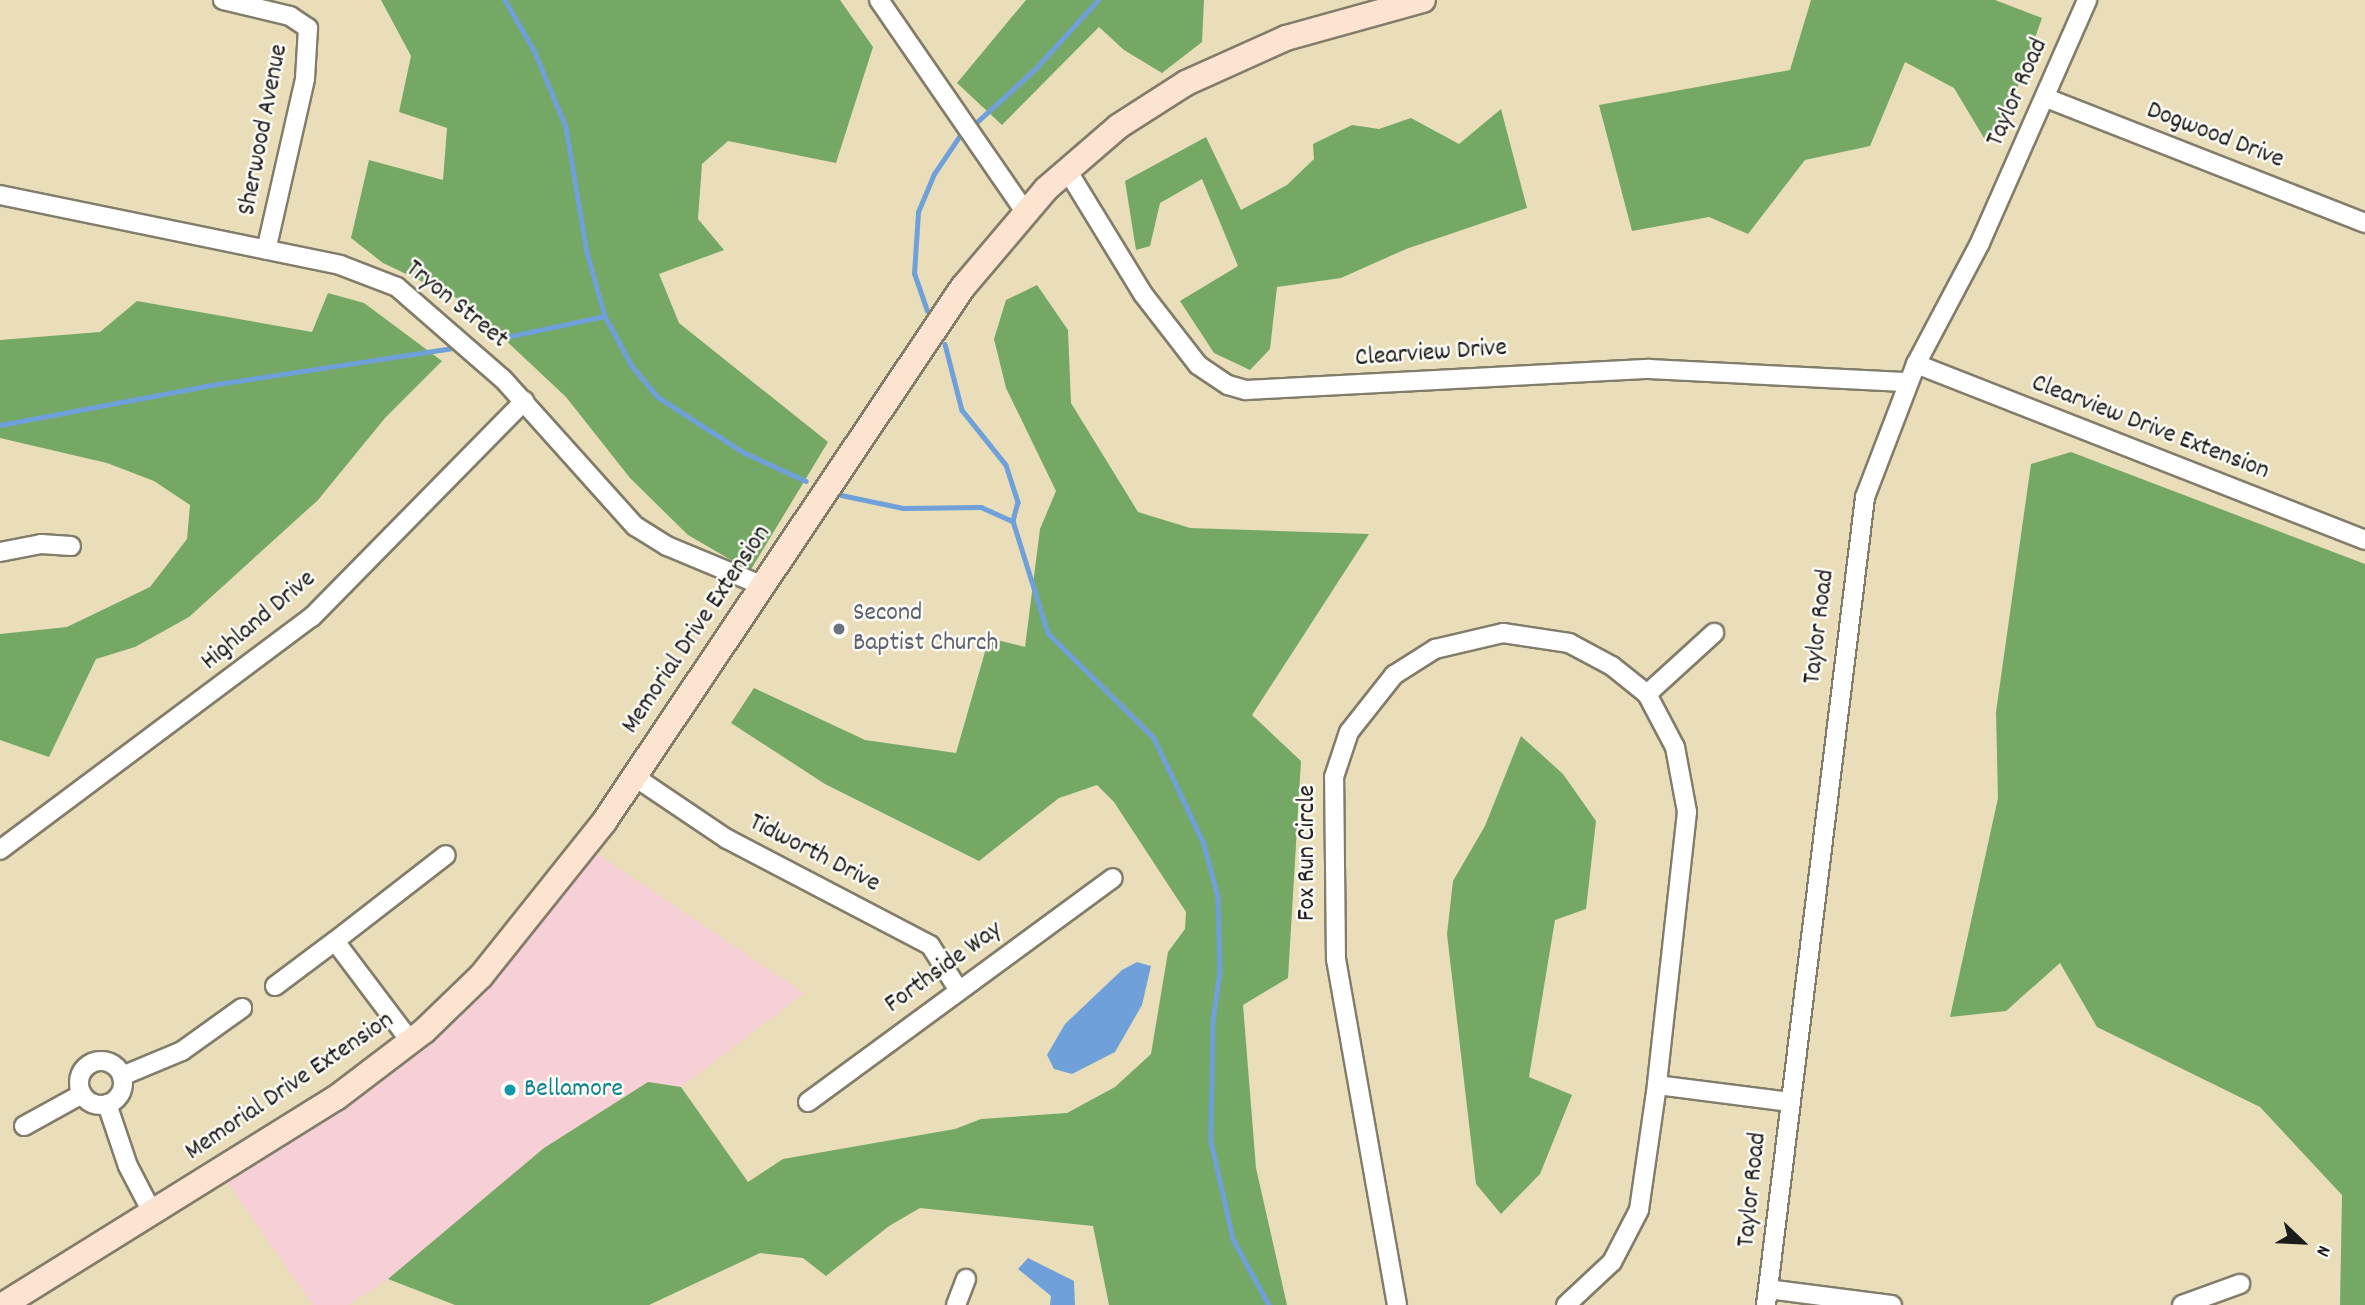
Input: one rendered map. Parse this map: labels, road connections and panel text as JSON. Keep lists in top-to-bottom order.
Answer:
{
  "streets": {
    "street": [
      "Taylor Road",
      "Sherwood Avenue",
      "Dogwood Drive",
      "Tryon Street",
      "Clearview Drive",
      "Clearview Drive Extension",
      "Highland Drive",
      "Memorial Drive Extension",
      "Fox Run Circle",
      "Tidworth Drive",
      "Forthside Way"
    ]
  },
  "crossings": [
    ["Taylor Road", "Dogwood Drive"],
    ["Taylor Road", "Clearview Drive"],
    ["Taylor Road", "Clearview Drive Extension"],
    ["Sherwood Avenue", "Tryon Street"],
    ["Tryon Street", "Highland Drive"],
    ["Tryon Street", "Memorial Drive Extension"],
    ["Clearview Drive", "Memorial Drive Extension"],
    ["Memorial Drive Extension", "Tidworth Drive"],
    ["Tidworth Drive", "Forthside Way"]
  ],
  "places": ["Second Baptist Church", "Bellamore"],
  "north": "bottom right"
}
